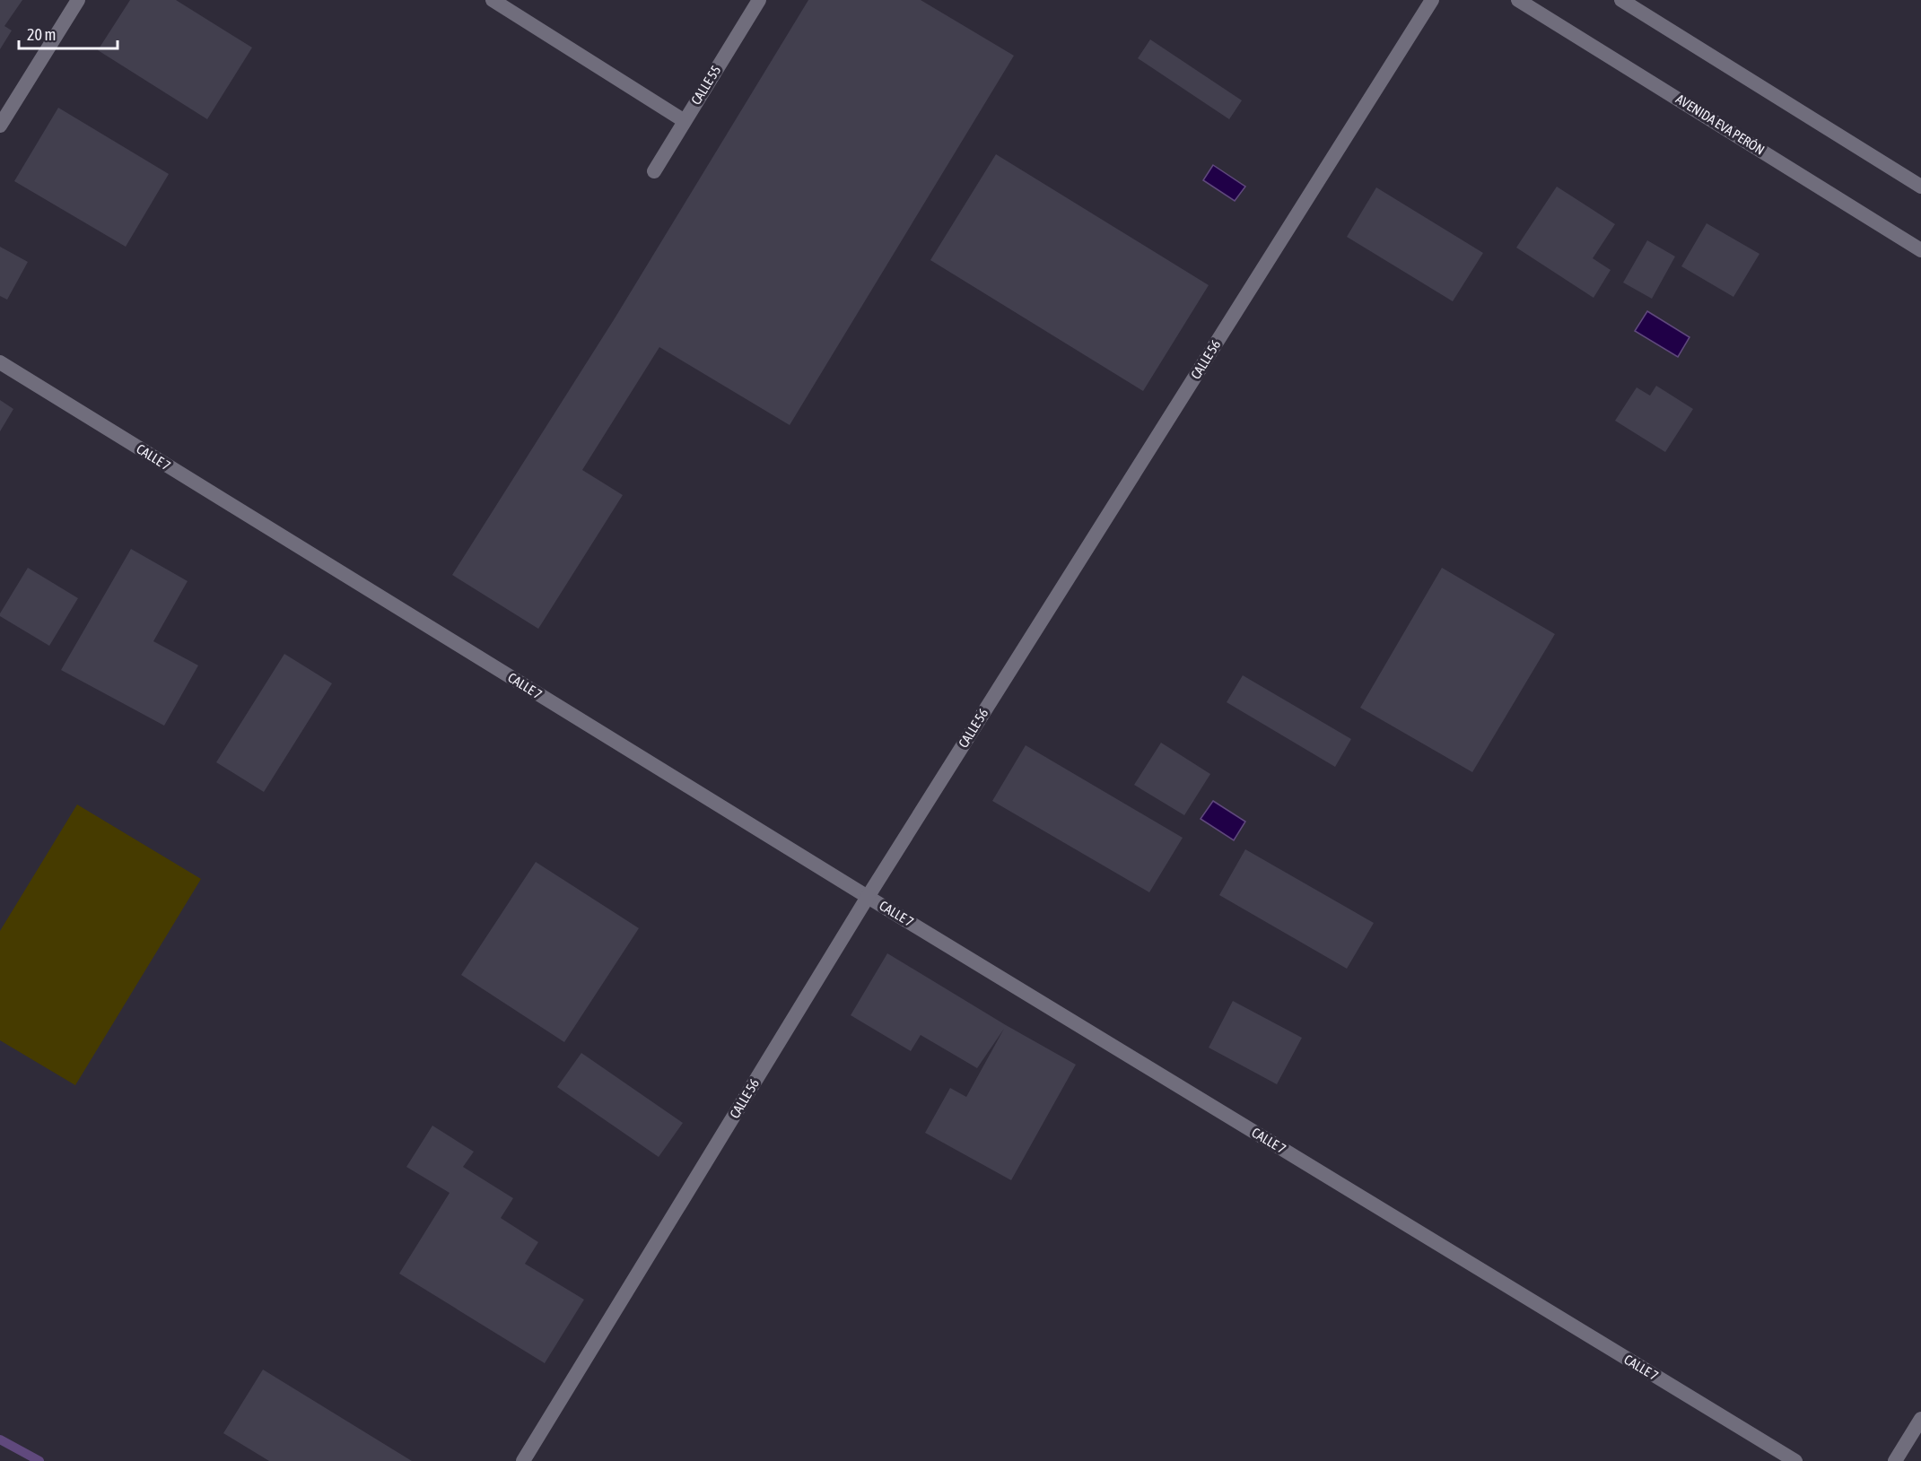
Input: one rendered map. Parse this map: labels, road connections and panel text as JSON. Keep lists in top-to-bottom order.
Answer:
{
  "streets": {
    "street": [
      "CALLE 55",
      "AVENIDA EVA PERÓN",
      "CALLE 56",
      "CALLE 7"
    ]
  },
  "crossings": [
    ["CALLE 56", "CALLE 7"]
  ],
  "scale_bar": "20 m"
}
